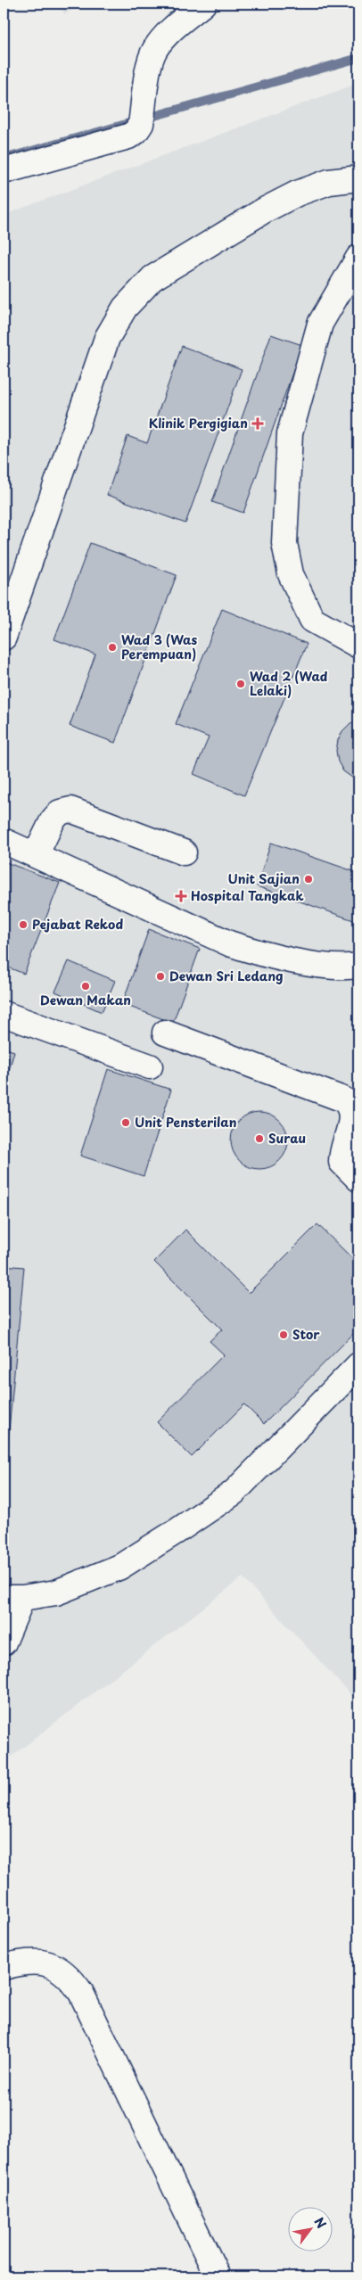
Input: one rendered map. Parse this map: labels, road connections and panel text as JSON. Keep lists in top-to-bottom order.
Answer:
{
  "places": {
    "health": ["Klinik Pergigian", "Hospital Tangkak"],
    "other": [
      "Wad 3 (Was Perempuan)",
      "Wad 2 (Wad Lelaki)",
      "Unit Sajian",
      "Pejabat Rekod",
      "Dewan Sri Ledang",
      "Dewan Makan",
      "Unit Pensterilan",
      "Surau",
      "Stor"
    ]
  },
  "north": "top right"
}
